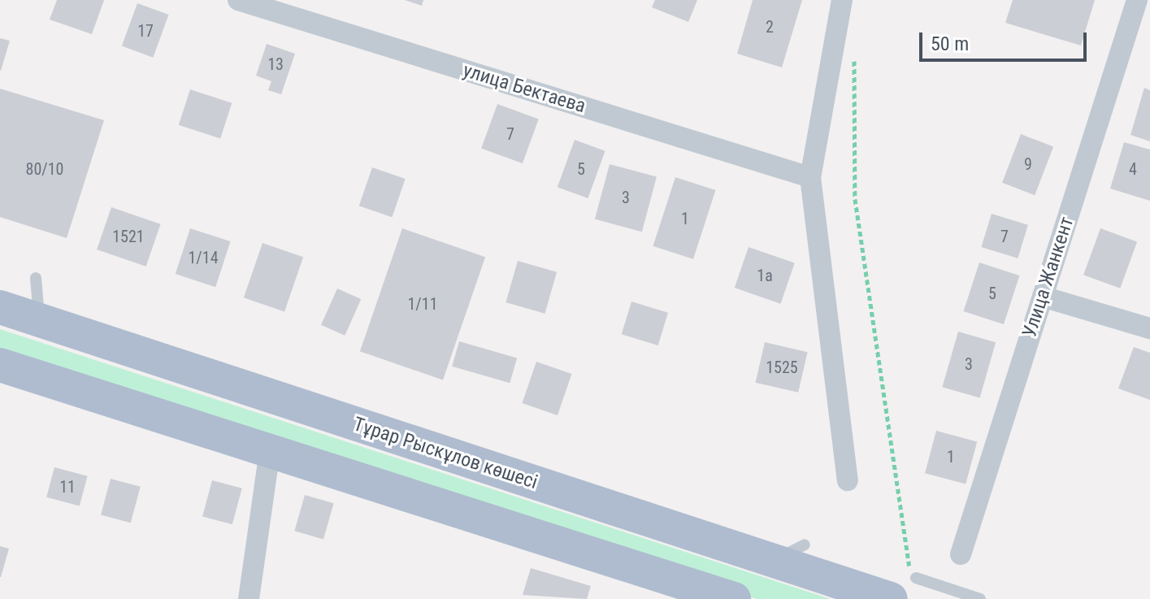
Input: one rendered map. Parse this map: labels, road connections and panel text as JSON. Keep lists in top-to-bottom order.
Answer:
{
  "streets": {
    "main road": ["Тұрар Рыскұлов көшесі"],
    "street": ["улица Бектаева", "Улица Жанкент"]
  },
  "house_numbers": [
    "2",
    "17",
    "13",
    "7",
    "9",
    "80/10",
    "5",
    "4",
    "3",
    "1",
    "1521",
    "7",
    "1/14",
    "1а",
    "5",
    "1/11",
    "3",
    "1525",
    "1",
    "11"
  ],
  "scale_bar": "50 m"
}
